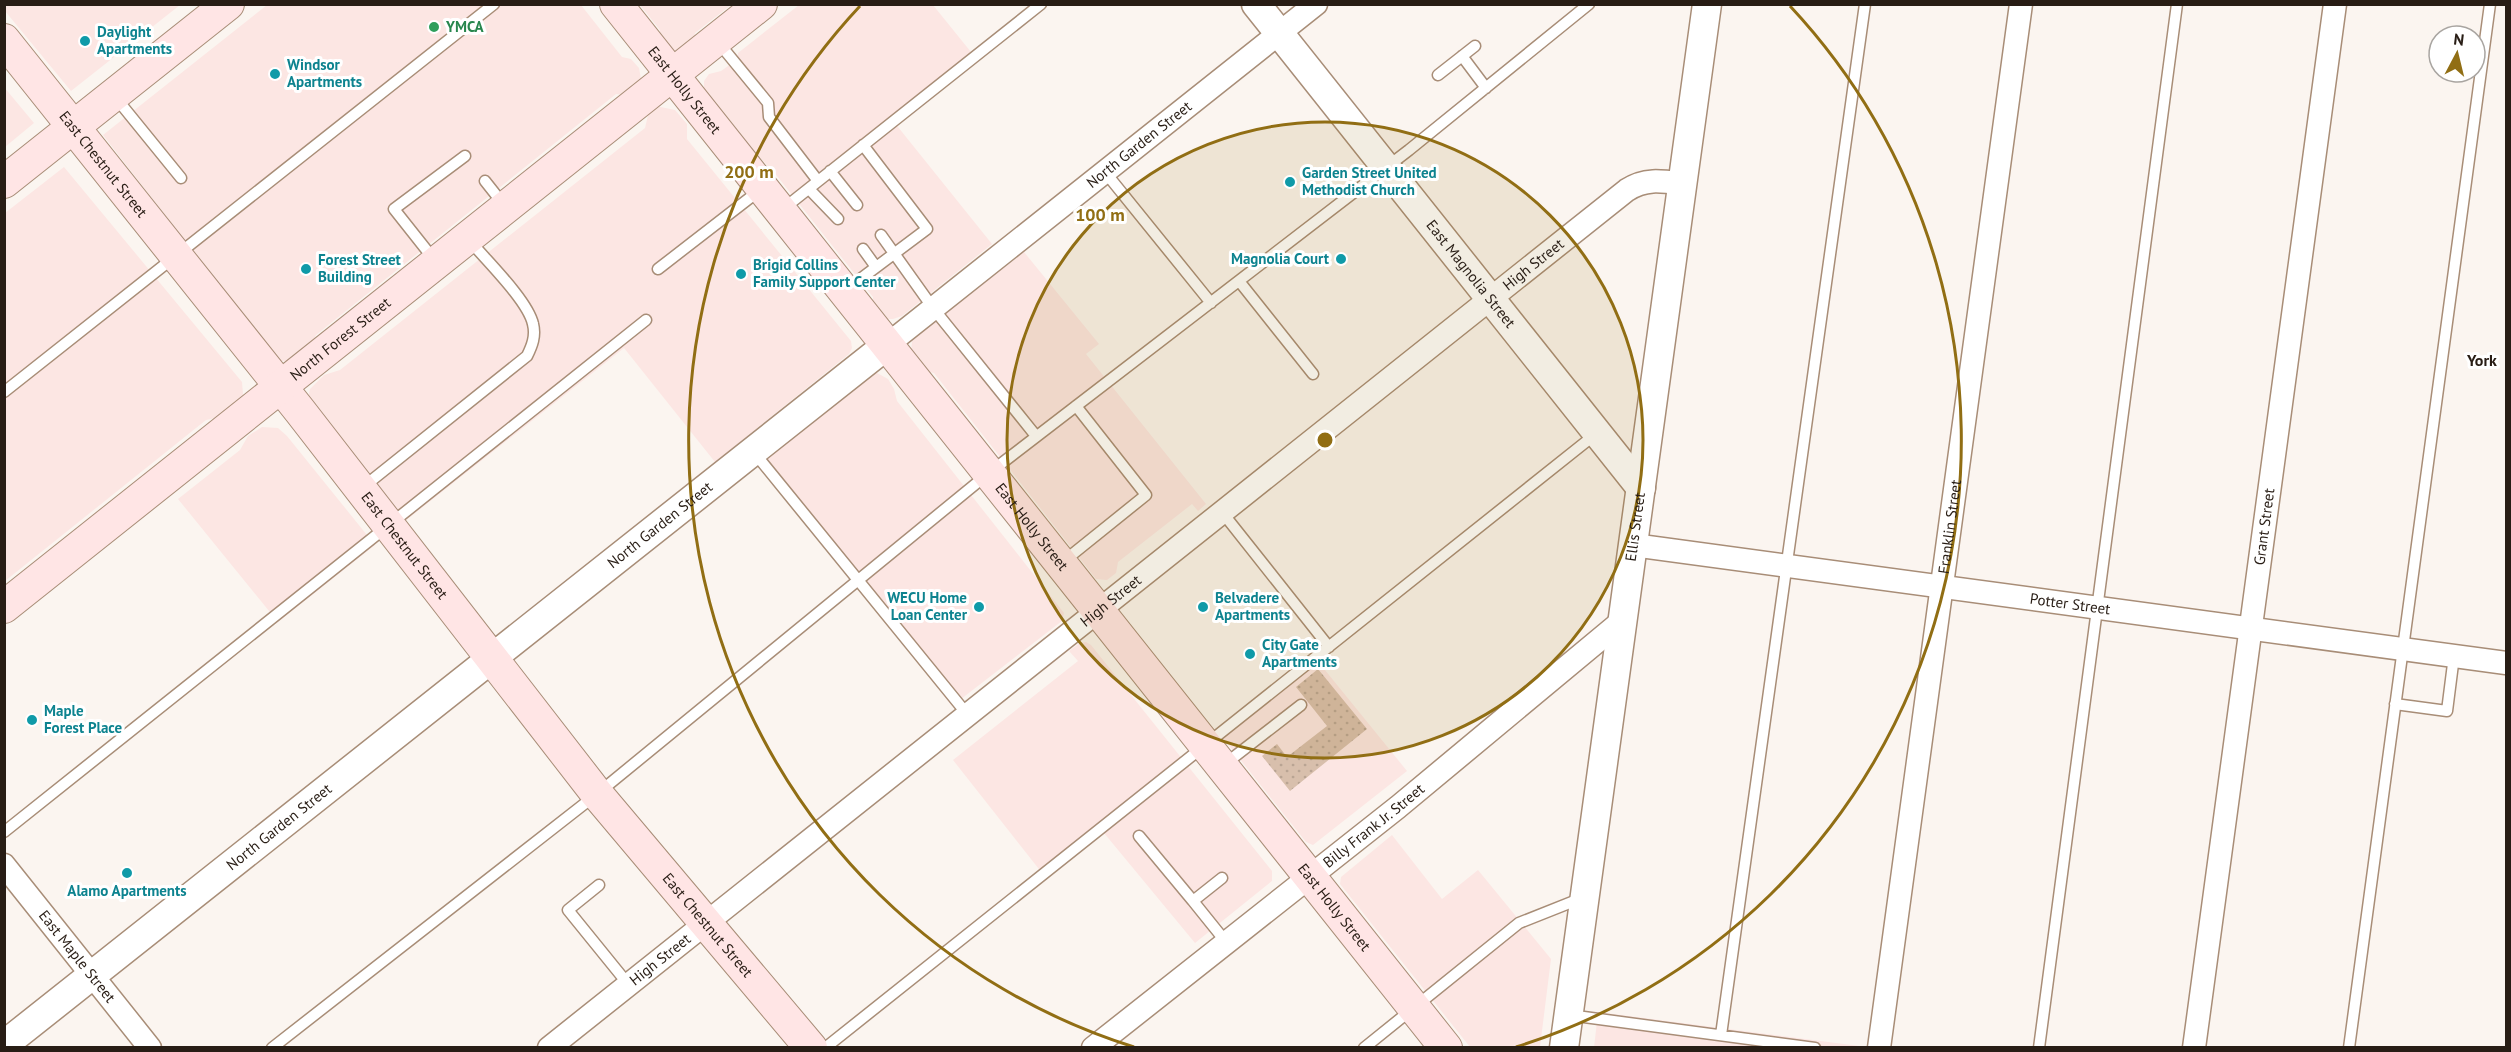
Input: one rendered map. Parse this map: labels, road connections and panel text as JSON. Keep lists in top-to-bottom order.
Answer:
{
  "streets": {
    "main road": ["East Holly Street", "East Chestnut Street", "North Forest Street"],
    "street": [
      "North Garden Street",
      "High Street",
      "East Magnolia Street",
      "Ellis Street",
      "Franklin Street",
      "Grant Street",
      "Potter Street",
      "Billy Frank Jr. Street",
      "East Maple Street"
    ]
  },
  "crossings": [
    ["East Holly Street", "North Garden Street"],
    ["East Holly Street", "High Street"],
    ["East Holly Street", "North Forest Street"],
    ["East Holly Street", "Billy Frank Jr. Street"],
    ["North Garden Street", "East Chestnut Street"],
    ["North Garden Street", "East Magnolia Street"],
    ["North Garden Street", "East Maple Street"],
    ["East Chestnut Street", "High Street"],
    ["East Chestnut Street", "North Forest Street"],
    ["High Street", "East Magnolia Street"],
    ["High Street", "Ellis Street"],
    ["East Magnolia Street", "Ellis Street"],
    ["Ellis Street", "Potter Street"],
    ["Ellis Street", "Billy Frank Jr. Street"],
    ["Franklin Street", "Potter Street"],
    ["Grant Street", "Potter Street"]
  ],
  "districts": ["York"],
  "places": [
    "YMCA",
    "Daylight Apartments",
    "Windsor Apartments",
    "Garden Street United Methodist Church",
    "Magnolia Court",
    "Forest Street Building",
    "Brigid Collins Family Support Center",
    "WECU Home Loan Center",
    "Belvadere Apartments",
    "City Gate Apartments",
    "Maple Forest Place",
    "Alamo Apartments"
  ],
  "north": "top",
  "rings": ["200 m", "100 m"]
}
